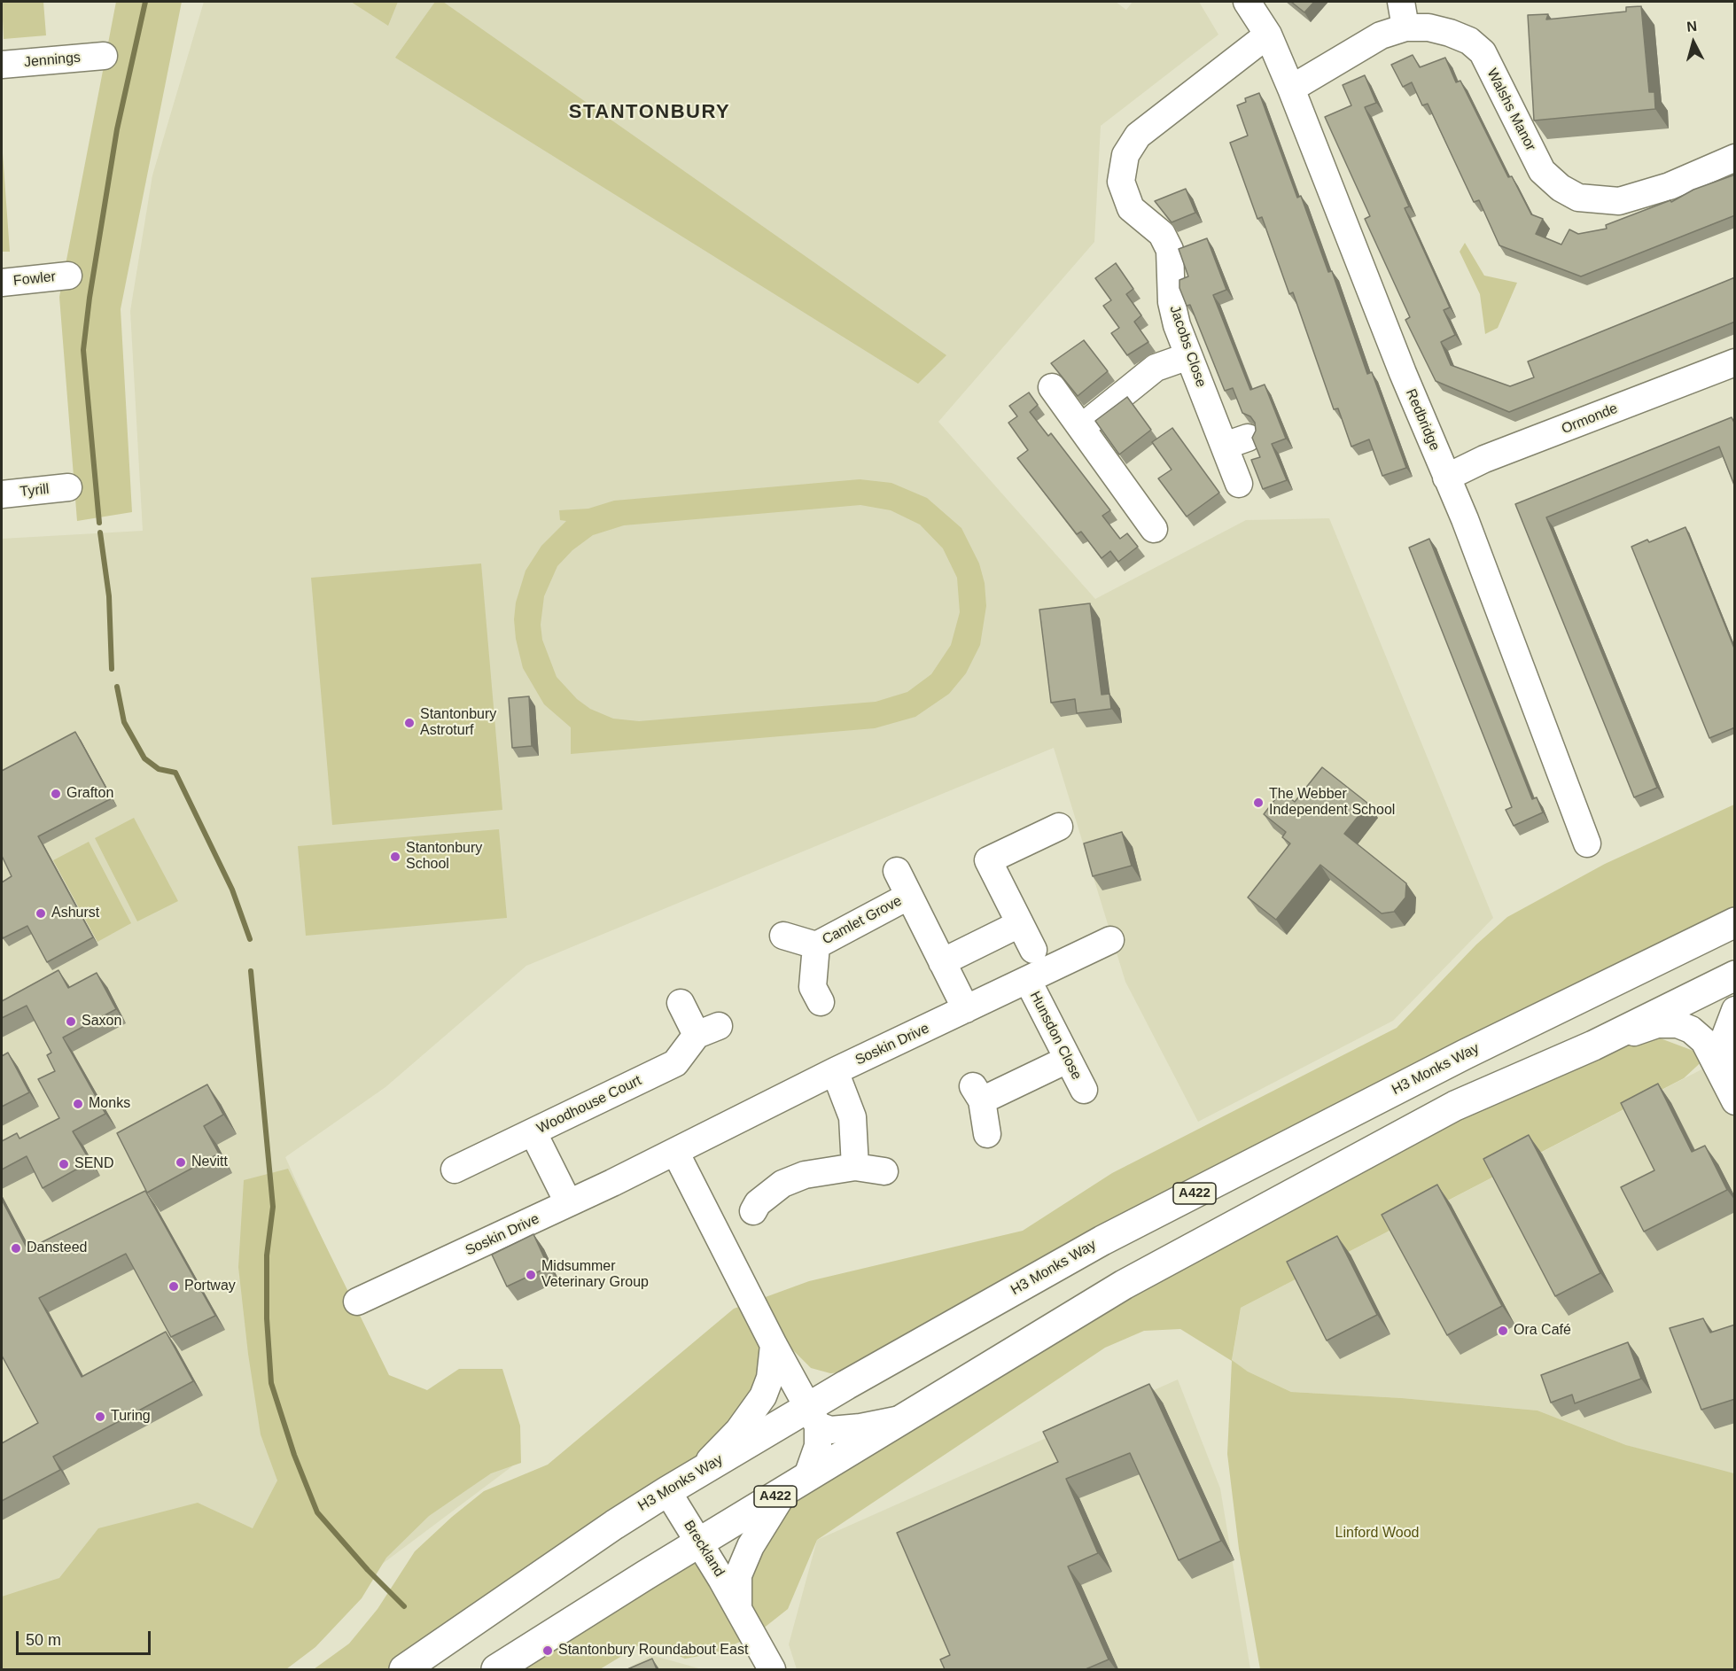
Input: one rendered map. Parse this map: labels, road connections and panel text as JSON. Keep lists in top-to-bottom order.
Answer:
{
  "streets": {
    "main road": ["H3 Monks Way", "A422"],
    "street": [
      "Jennings",
      "Walshs Manor",
      "Fowler",
      "Jacobs Close",
      "Ormonde",
      "Redbridge",
      "Tyrill",
      "Camlet Grove",
      "Hunsdon Close",
      "Soskin Drive",
      "Woodhouse Court",
      "Breckland"
    ]
  },
  "crossings": [
    ["Walshs Manor", "Redbridge"],
    ["Jacobs Close", "Redbridge"],
    ["Ormonde", "Redbridge"],
    ["Camlet Grove", "Soskin Drive"],
    ["Hunsdon Close", "Soskin Drive"],
    ["H3 Monks Way", "Breckland"],
    ["A422", "Breckland"]
  ],
  "districts": ["STANTONBURY"],
  "parks": ["Linford Wood"],
  "places": [
    "Stantonbury Astroturf",
    "Grafton",
    "The Webber Independent School",
    "Stantonbury School",
    "Ashurst",
    "Saxon",
    "Monks",
    "Nevitt",
    "SEND",
    "Dansteed",
    "Midsummer Veterinary Group",
    "Portway",
    "Ora Café",
    "Turing",
    "Stantonbury Roundabout East"
  ],
  "scale_bar": "50 m",
  "north": "top"
}
